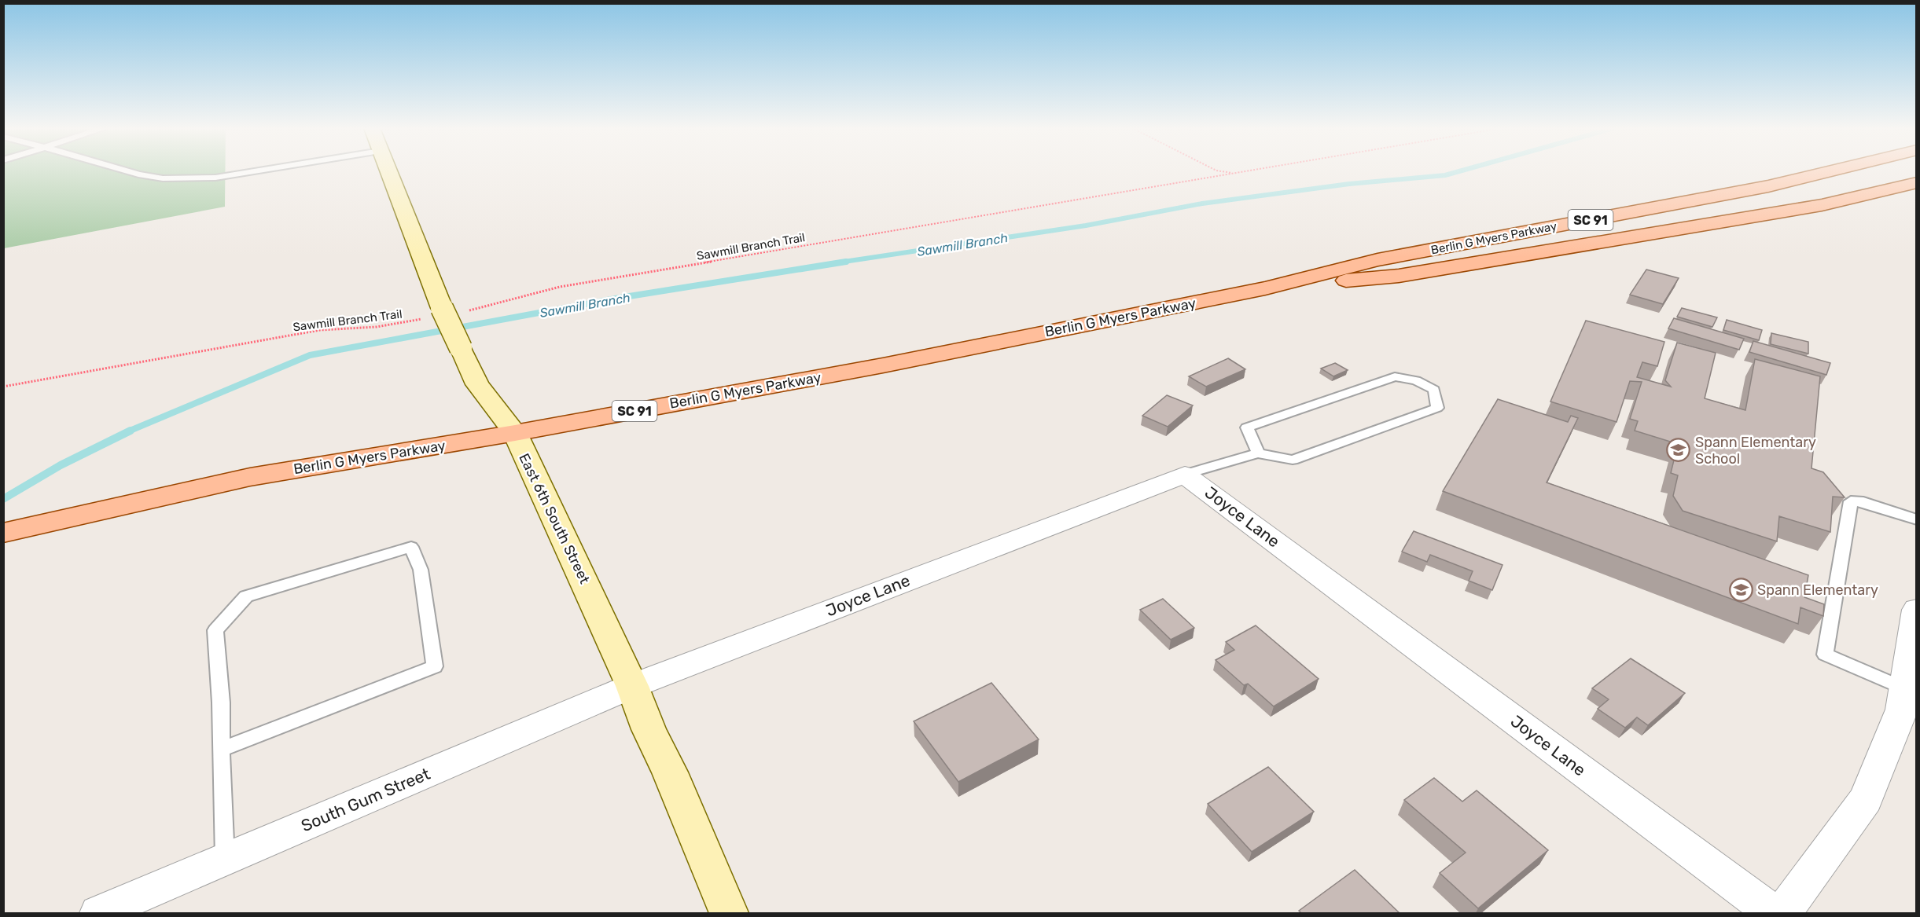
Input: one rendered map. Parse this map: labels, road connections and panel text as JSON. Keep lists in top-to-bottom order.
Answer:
{
  "streets": {
    "main road": ["SC 91", "Berlin G Myers Parkway"],
    "street": ["Joyce Lane", "East 6th South Street", "South Gum Street"],
    "path": ["Sawmill Branch Trail"]
  },
  "crossings": [
    ["Berlin G Myers Parkway", "East 6th South Street"],
    ["Sawmill Branch Trail", "East 6th South Street"],
    ["Joyce Lane", "East 6th South Street"],
    ["Joyce Lane", "South Gum Street"],
    ["East 6th South Street", "South Gum Street"]
  ],
  "water": ["Sawmill Branch"],
  "places": {
    "school or university": ["Spann Elementary School", "Spann Elementary"]
  }
}
